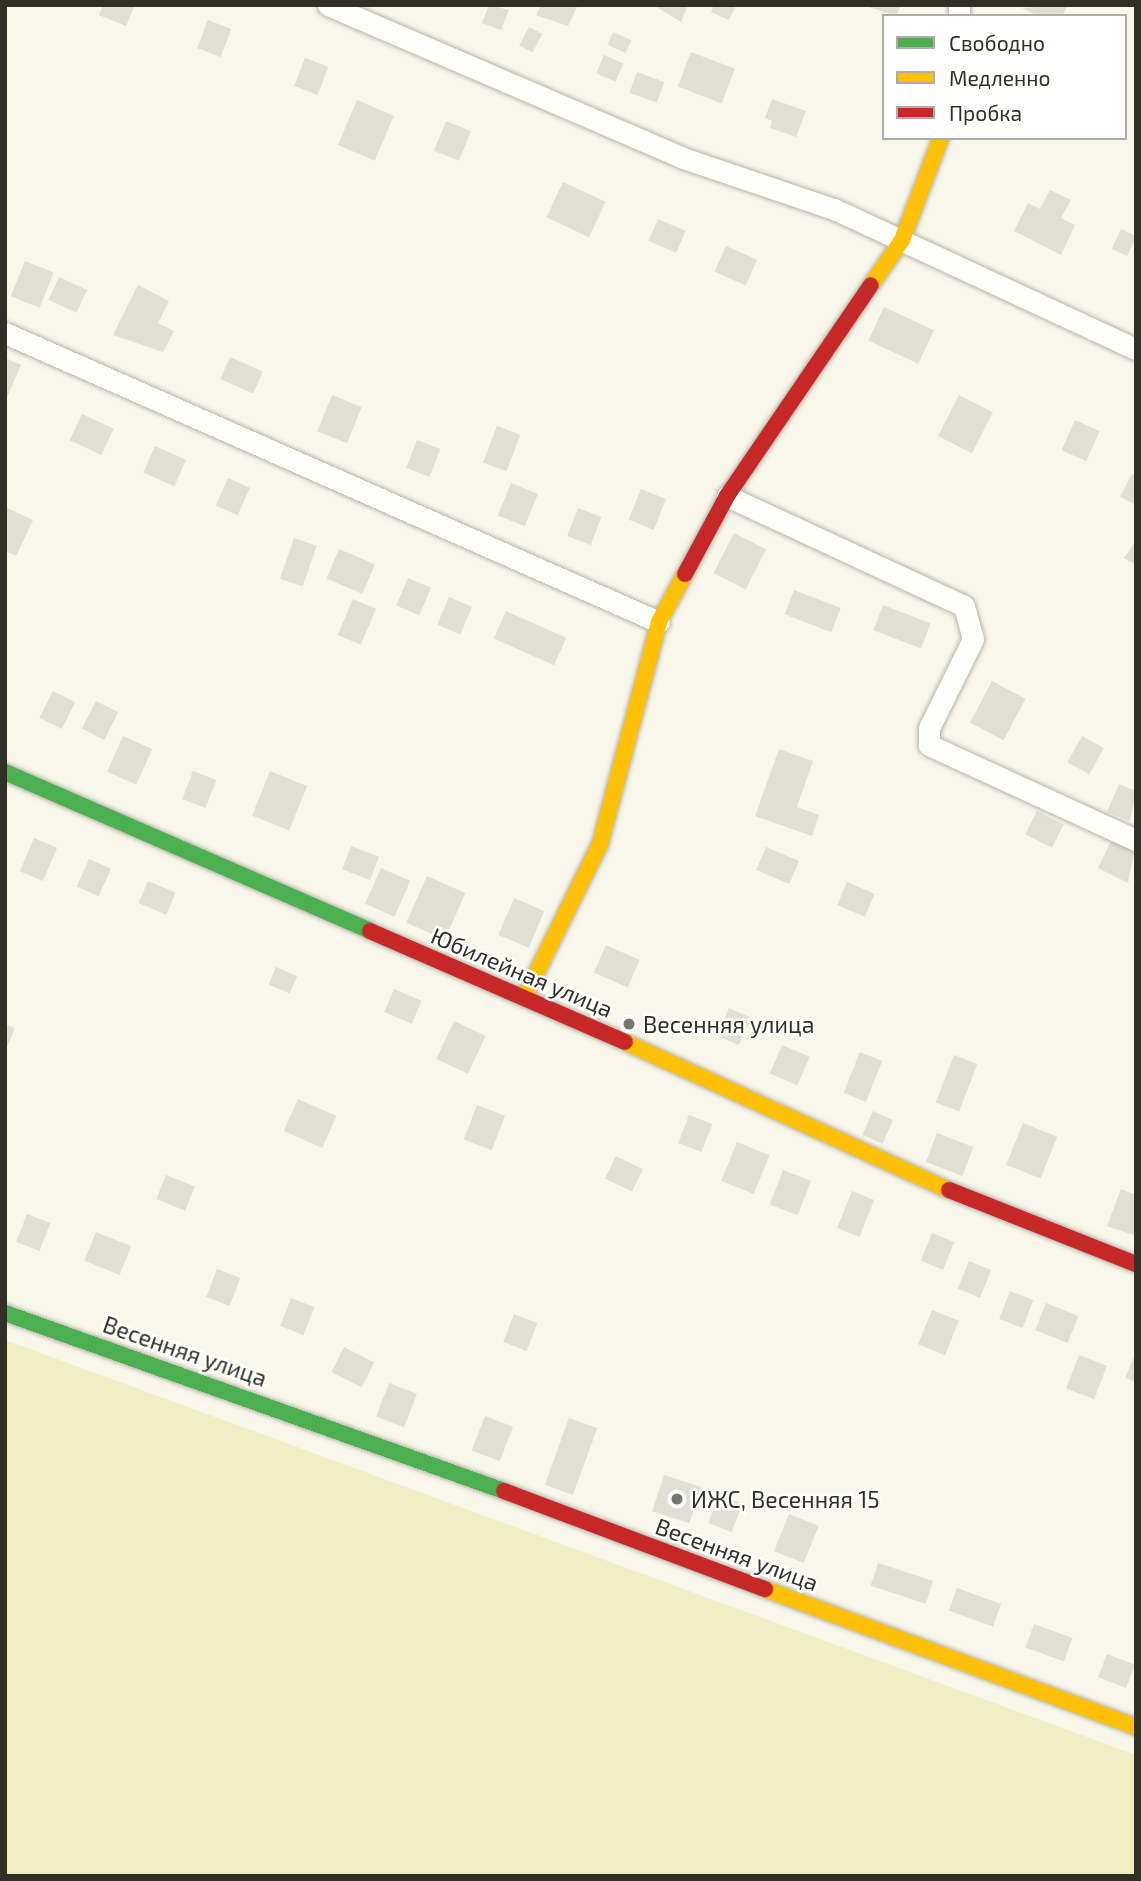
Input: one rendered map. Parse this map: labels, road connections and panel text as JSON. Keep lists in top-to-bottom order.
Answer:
{
  "streets": {
    "street": ["Юбилейная улица", "Весенняя улица"]
  },
  "places": ["Весенняя улица", "ИЖС, Весенняя 15"],
  "legend": ["Свободно", "Медленно", "Пробка"]
}
